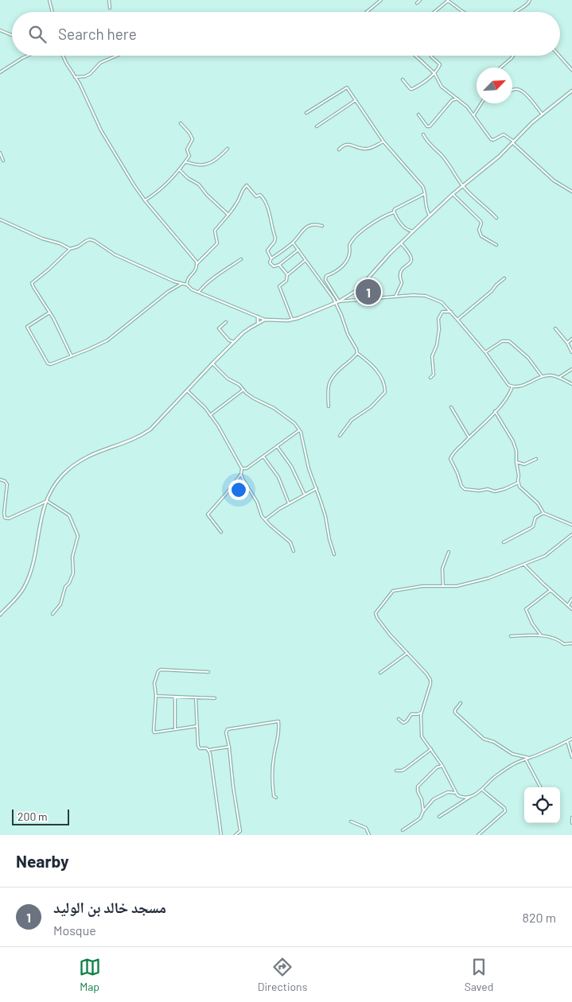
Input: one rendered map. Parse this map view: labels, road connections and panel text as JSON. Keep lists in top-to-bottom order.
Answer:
{
  "scale_bar": "200 m",
  "north": "top right",
  "page": {
    "search": "Search here",
    "pins": "1",
    "scale": "200 m",
    "heading": "Nearby",
    "list": [
      {
        "mark": "1",
        "name": "مسجد خالد بن الوليد",
        "note": "Mosque",
        "value": "820 m"
      }
    ],
    "nav": ["Map", "Directions", "Saved"]
  }
}
